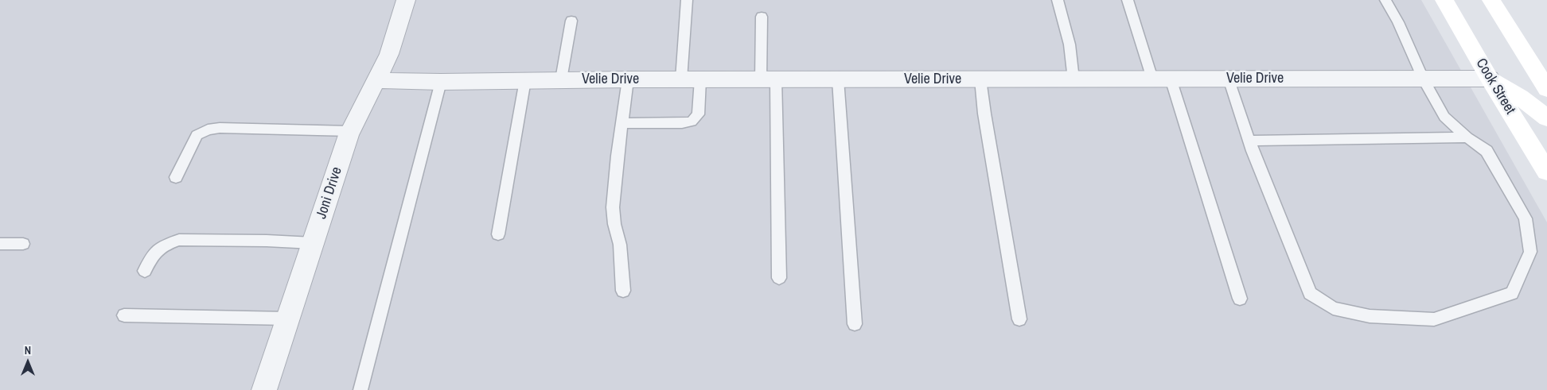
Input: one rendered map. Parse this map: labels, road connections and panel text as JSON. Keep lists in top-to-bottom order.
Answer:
{
  "streets": {
    "main road": ["Cook Street"],
    "street": ["Velie Drive", "Joni Drive"]
  },
  "crossings": [
    ["Velie Drive", "Cook Street"],
    ["Velie Drive", "Joni Drive"]
  ],
  "north": "top"
}
